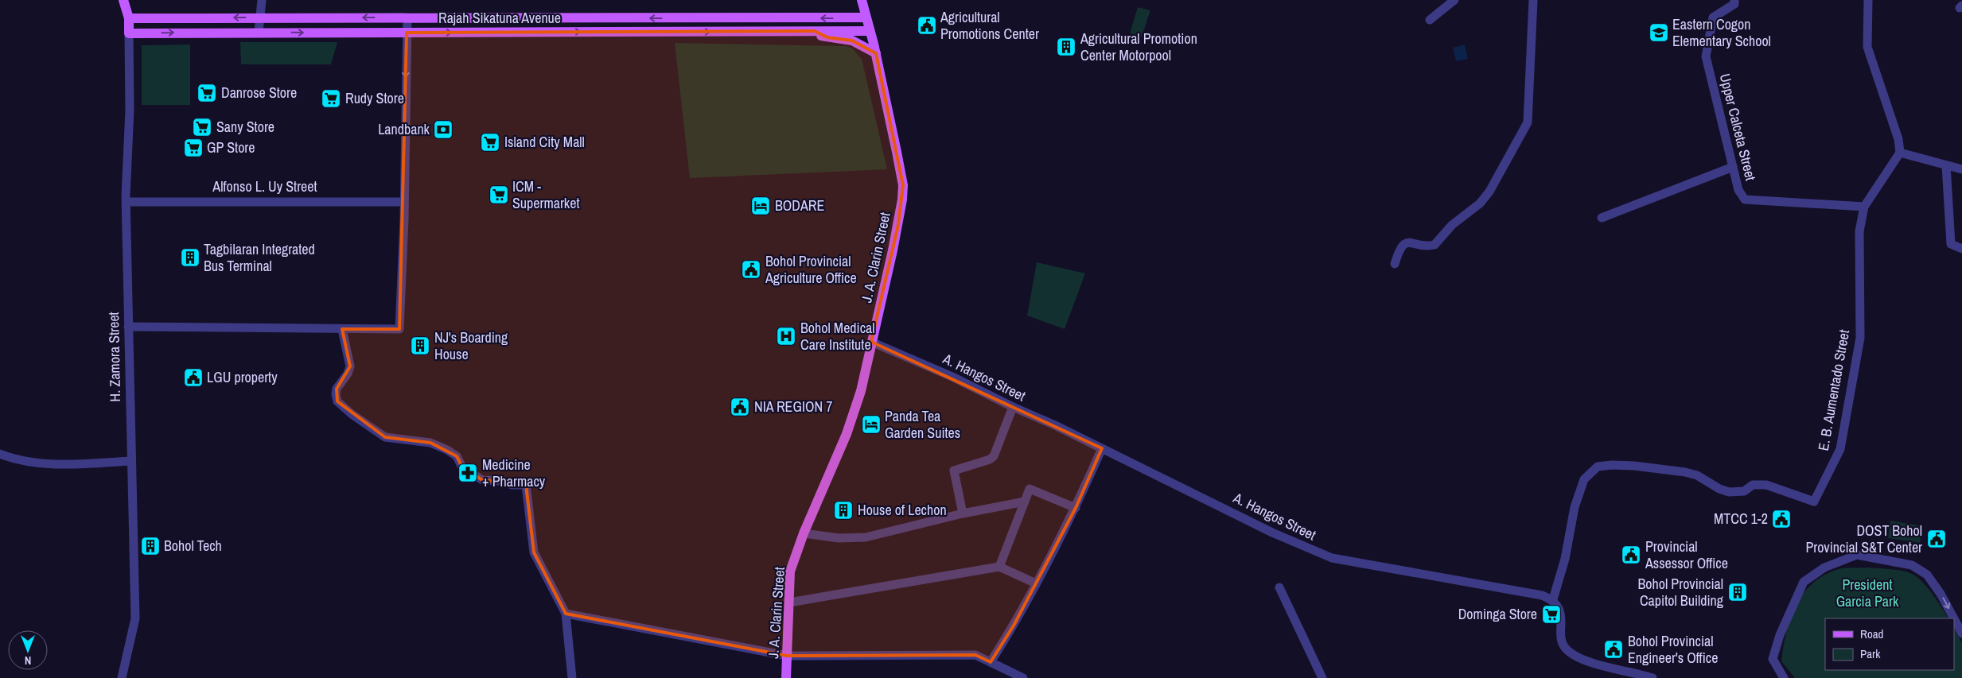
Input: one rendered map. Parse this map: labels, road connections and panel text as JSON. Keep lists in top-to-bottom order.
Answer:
{
  "streets": {
    "main road": ["Rajah Sikatuna Avenue", "J. A. Clarin Street"],
    "street": [
      "Upper Calceta Street",
      "Alfonso L. Uy Street",
      "H. Zamora Street",
      "A. Hangos Street",
      "E. B. Aumentado Street"
    ]
  },
  "crossings": [
    ["Rajah Sikatuna Avenue", "J. A. Clarin Street"],
    ["Rajah Sikatuna Avenue", "H. Zamora Street"],
    ["Upper Calceta Street", "E. B. Aumentado Street"],
    ["Alfonso L. Uy Street", "H. Zamora Street"],
    ["J. A. Clarin Street", "A. Hangos Street"],
    ["A. Hangos Street", "E. B. Aumentado Street"]
  ],
  "parks": ["President Garcia Park"],
  "places": {
    "public building": [
      "Agricultural Promotions Center",
      "Bohol Provincial Agriculture Office",
      "LGU property",
      "NIA REGION 7",
      "MTCC 1-2",
      "DOST Bohol Provincial S&T Center",
      "Provincial Assessor Office",
      "Bohol Provincial Engineer's Office"
    ],
    "school or university": ["Eastern Cogon Elementary School"],
    "building": [
      "Agricultural Promotion Center Motorpool",
      "Tagbilaran Integrated Bus Terminal",
      "NJ's Boarding House",
      "House of Lechon",
      "Bohol Tech",
      "Bohol Provincial Capitol Building"
    ],
    "supermarket": [
      "Danrose Store",
      "Rudy Store",
      "Sany Store",
      "Island City Mall",
      "GP Store",
      "ICM - Supermarket",
      "Dominga Store"
    ],
    "bank": ["Landbank"],
    "hotel": ["BODARE", "Panda Tea Garden Suites"],
    "hospital": ["Bohol Medical Care Institute"],
    "pharmacy": ["Medicine + Pharmacy"]
  },
  "legend": ["Road", "Park"],
  "north": "bottom"
}
